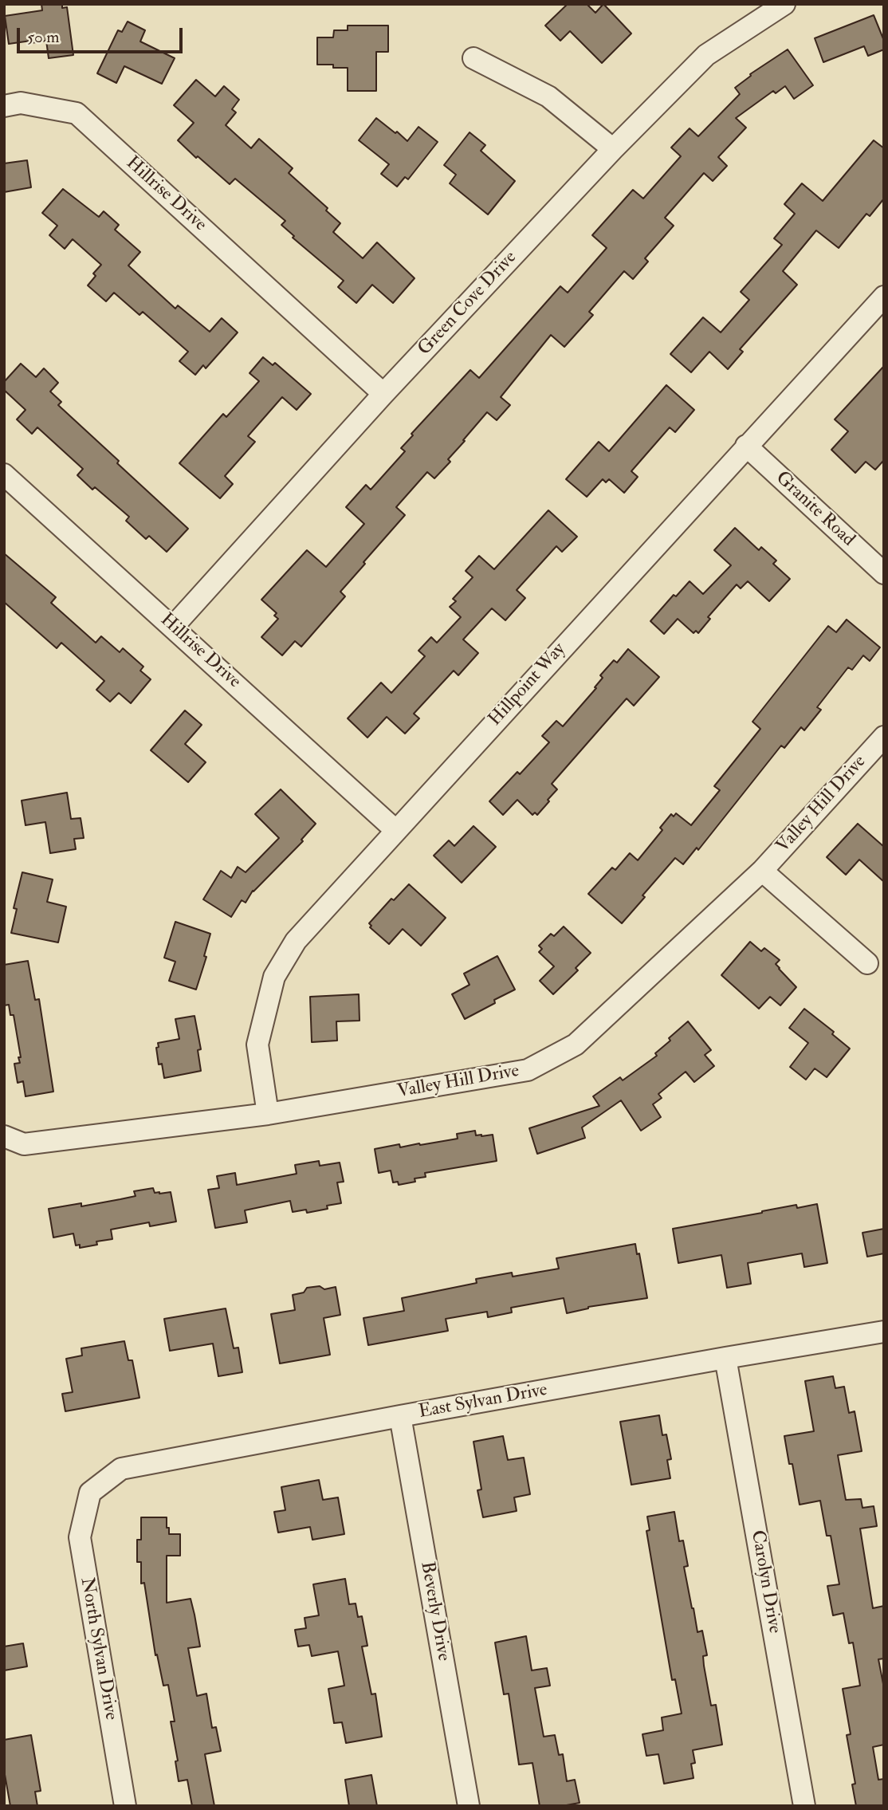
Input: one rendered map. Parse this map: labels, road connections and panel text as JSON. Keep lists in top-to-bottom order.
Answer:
{
  "streets": {
    "street": [
      "Hillrise Drive",
      "Green Cove Drive",
      "Granite Road",
      "Hillpoint Way",
      "Valley Hill Drive",
      "East Sylvan Drive",
      "Carolyn Drive",
      "Beverly Drive",
      "North Sylvan Drive"
    ]
  },
  "crossings": [
    ["Hillrise Drive", "Green Cove Drive"],
    ["Hillrise Drive", "Hillpoint Way"],
    ["Granite Road", "Hillpoint Way"],
    ["Hillpoint Way", "Valley Hill Drive"],
    ["East Sylvan Drive", "Carolyn Drive"],
    ["East Sylvan Drive", "Beverly Drive"],
    ["East Sylvan Drive", "North Sylvan Drive"]
  ],
  "scale_bar": "50 m"
}
